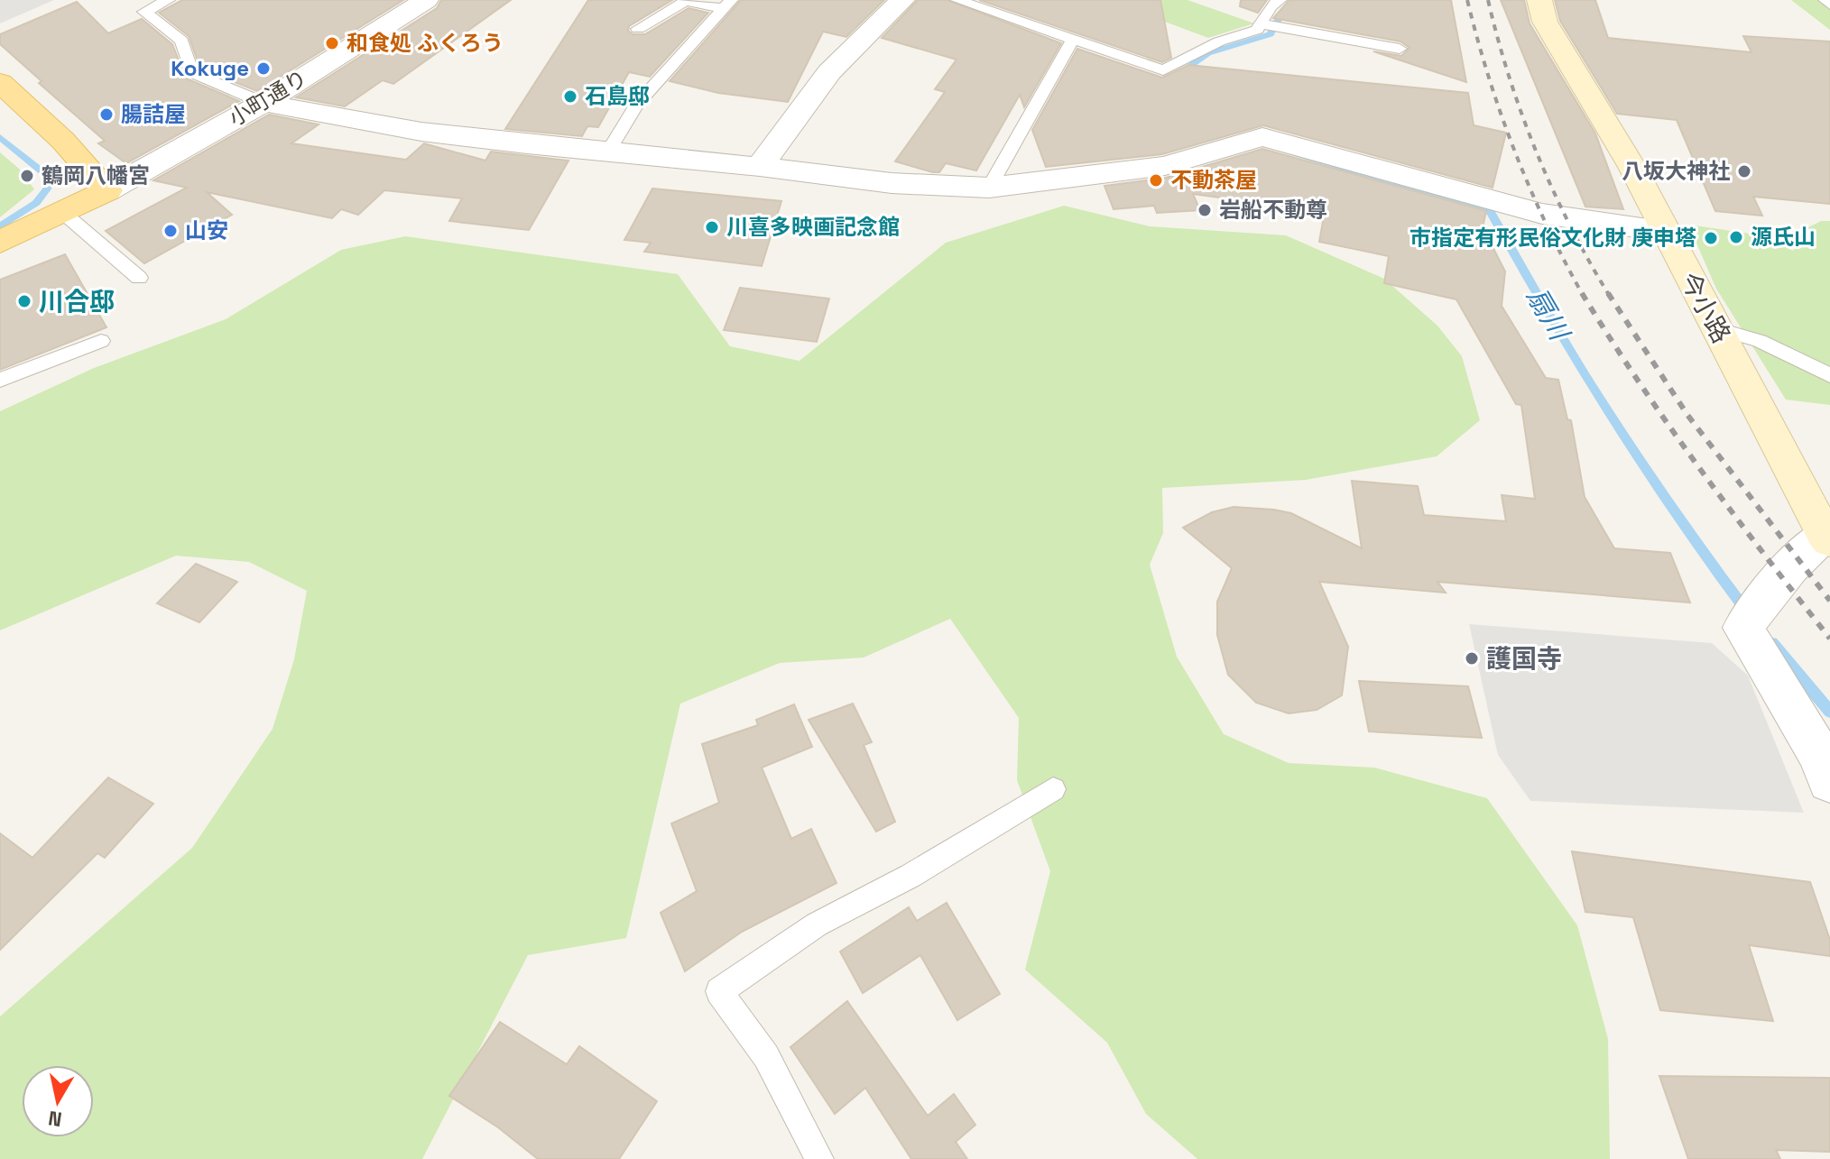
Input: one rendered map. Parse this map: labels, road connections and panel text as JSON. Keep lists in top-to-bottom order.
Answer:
{
  "streets": {
    "street": ["小町通り", "今小路"]
  },
  "water": ["扇川"],
  "places": [
    "和食処 ふくろう",
    "Kokuge",
    "石島邸",
    "腸詰屋",
    "八坂大神社",
    "鶴岡八幡宮",
    "不動茶屋",
    "岩船不動尊",
    "川喜多映画記念館",
    "山安",
    "源氏山",
    "市指定有形民俗文化財 庚申塔",
    "川合邸",
    "護国寺"
  ],
  "north": "bottom"
}
